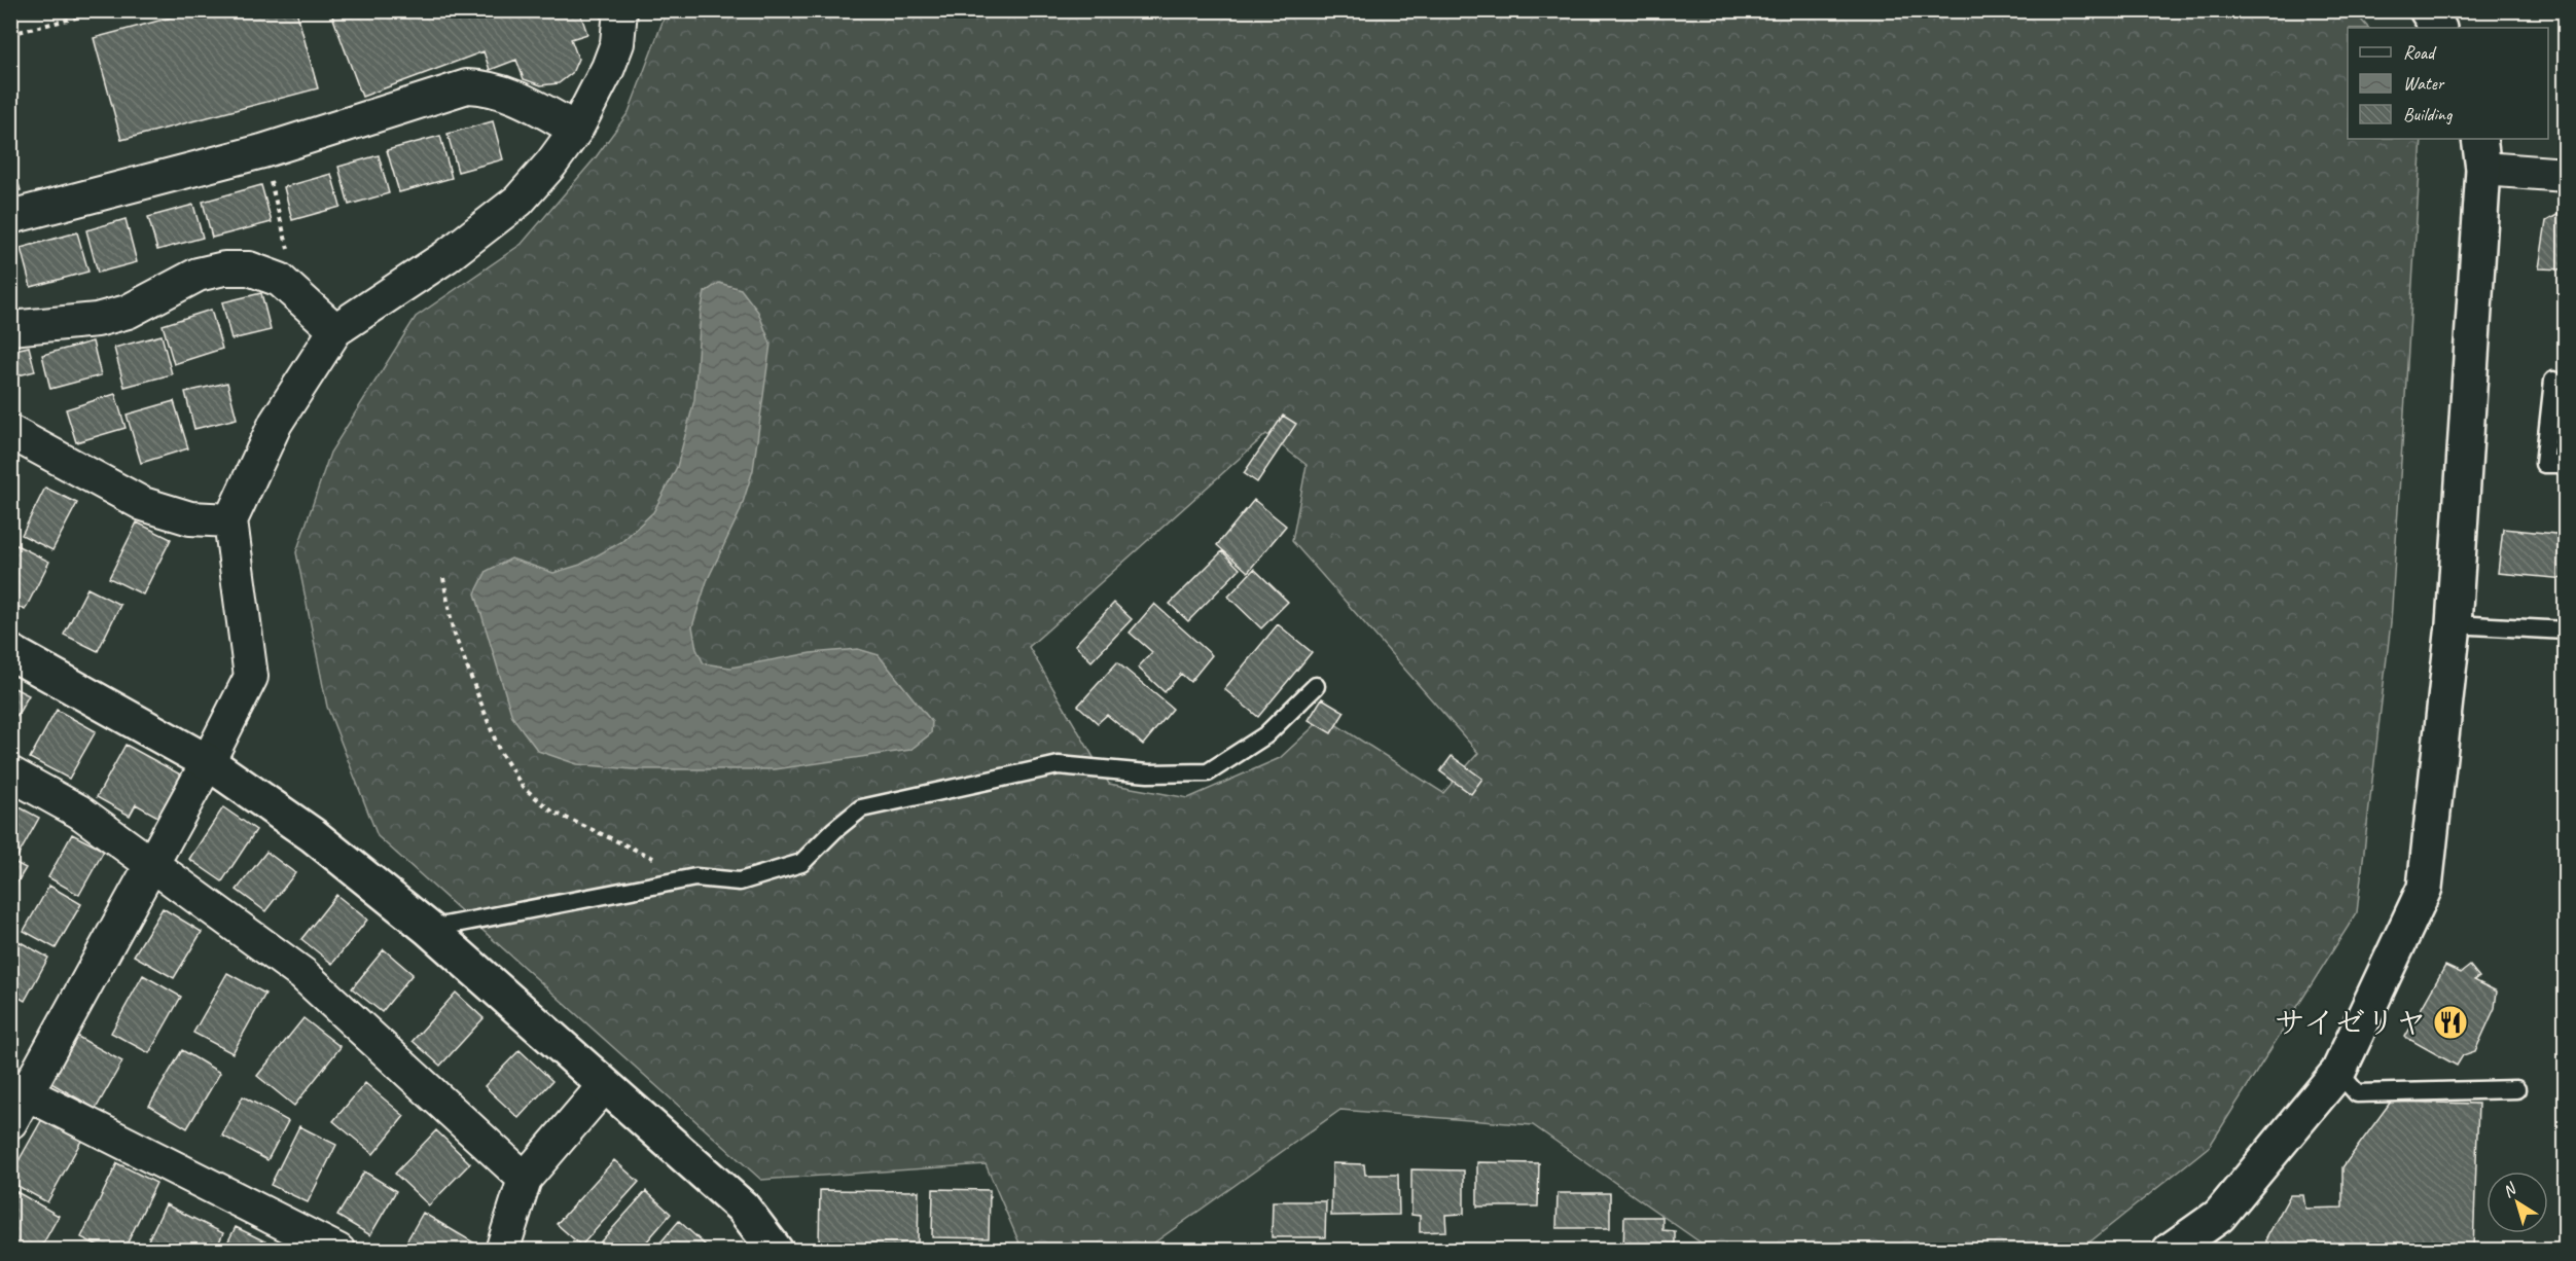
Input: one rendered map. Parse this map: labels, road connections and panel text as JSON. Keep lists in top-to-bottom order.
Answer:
{
  "places": {
    "restaurant": ["サイゼリヤ"]
  },
  "legend": ["Road", "Water", "Building"],
  "north": "top left"
}
